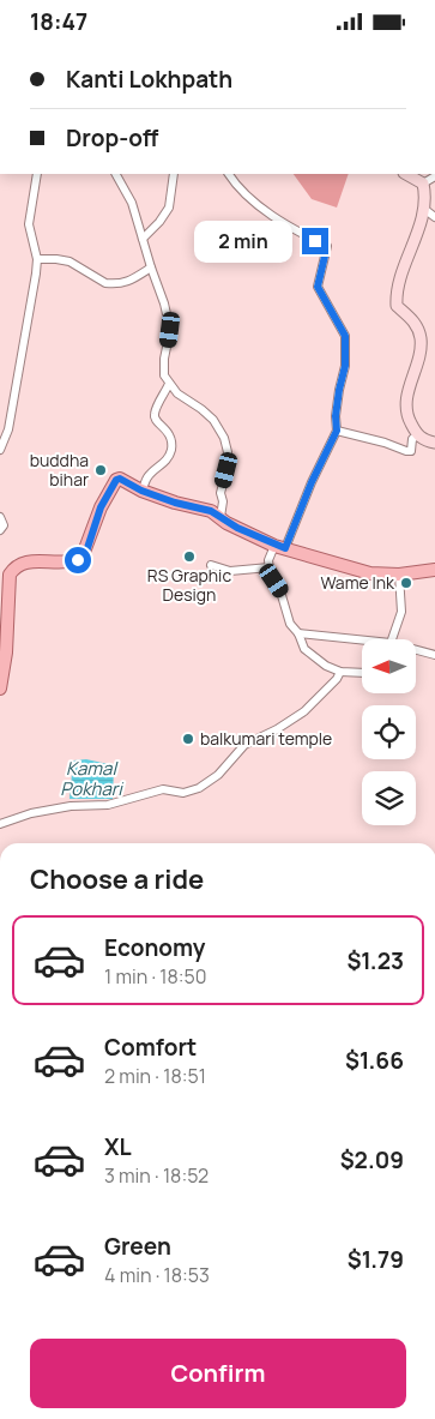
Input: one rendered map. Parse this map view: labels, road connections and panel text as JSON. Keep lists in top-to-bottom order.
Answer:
{
  "water": ["Kamal Pokhari"],
  "places": [
    "buddha bihar",
    "RS Graphic Design",
    "Wame Ink",
    "balkumari temple"
  ],
  "north": "left",
  "page": {
    "status": "18:47",
    "banner": ["Kanti Lokhpath", "Drop-off"],
    "bubble": "2 min",
    "heading": "Choose a ride",
    "list": [
      {
        "name": "Economy",
        "note": "1 min · 18:50",
        "value": "$1.23"
      },
      {
        "name": "Comfort",
        "note": "2 min · 18:51",
        "value": "$1.66"
      },
      {
        "name": "XL",
        "note": "3 min · 18:52",
        "value": "$2.09"
      },
      {
        "name": "Green",
        "note": "4 min · 18:53",
        "value": "$1.79"
      }
    ],
    "buttons": "Confirm"
  }
}
